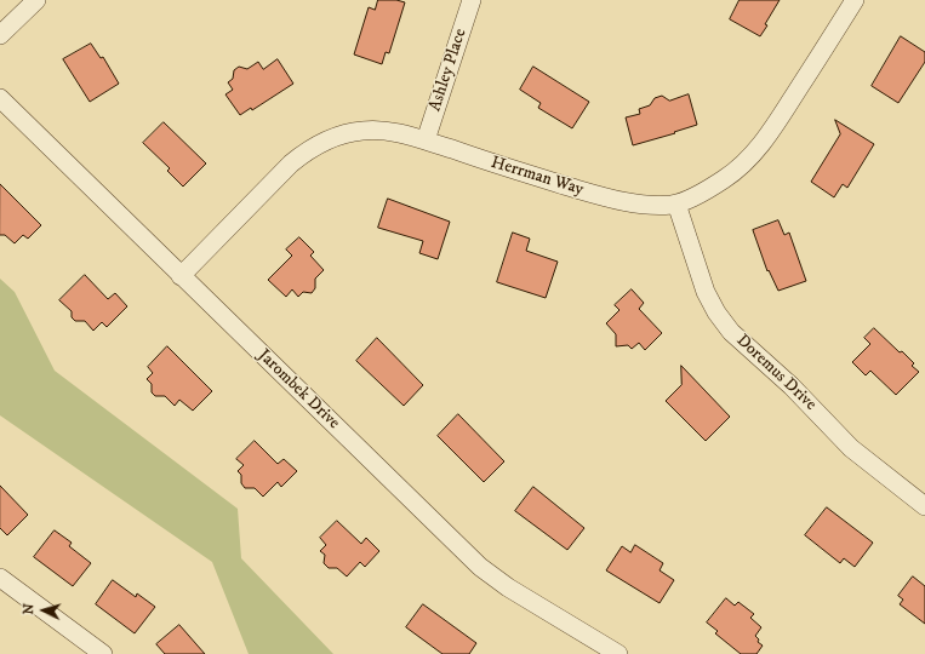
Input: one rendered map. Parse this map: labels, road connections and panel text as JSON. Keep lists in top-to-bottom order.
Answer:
{
  "streets": {
    "street": [
      "Ashley Place",
      "Herrman Way",
      "Doremus Drive",
      "Jarombek Drive"
    ]
  },
  "crossings": [
    ["Ashley Place", "Herrman Way"],
    ["Herrman Way", "Doremus Drive"],
    ["Herrman Way", "Jarombek Drive"]
  ],
  "north": "left"
}
